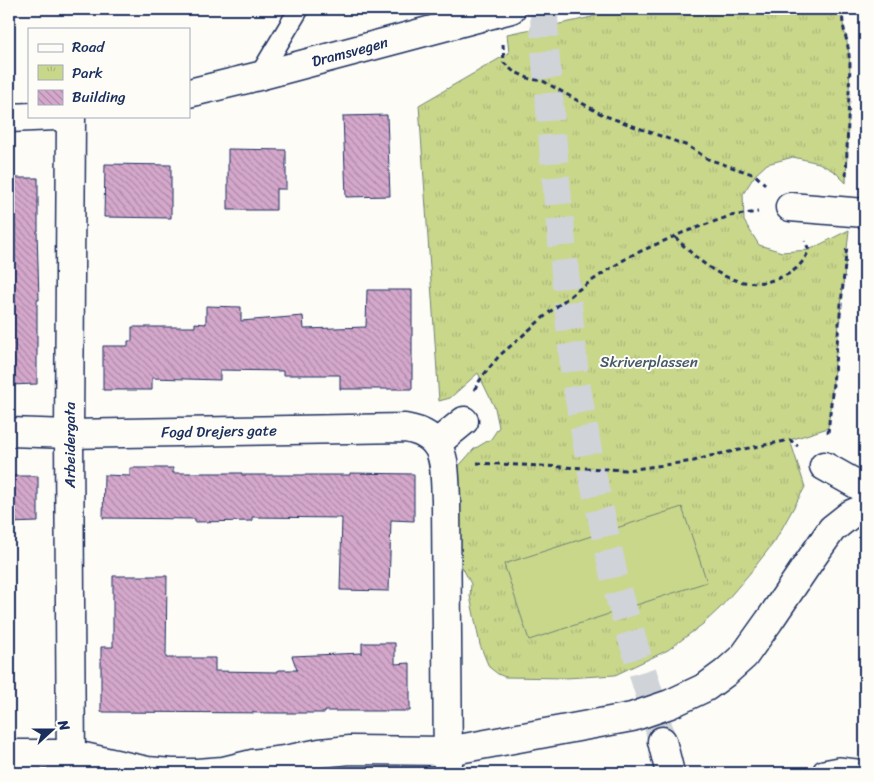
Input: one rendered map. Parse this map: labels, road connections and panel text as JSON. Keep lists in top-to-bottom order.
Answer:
{
  "streets": {
    "street": ["Dramsvegen", "Fogd Drejers gate", "Arbeidergata"]
  },
  "crossings": [
    ["Fogd Drejers gate", "Arbeidergata"]
  ],
  "parks": ["Skriverplassen"],
  "legend": ["Road", "Park", "Building"],
  "north": "right"
}
